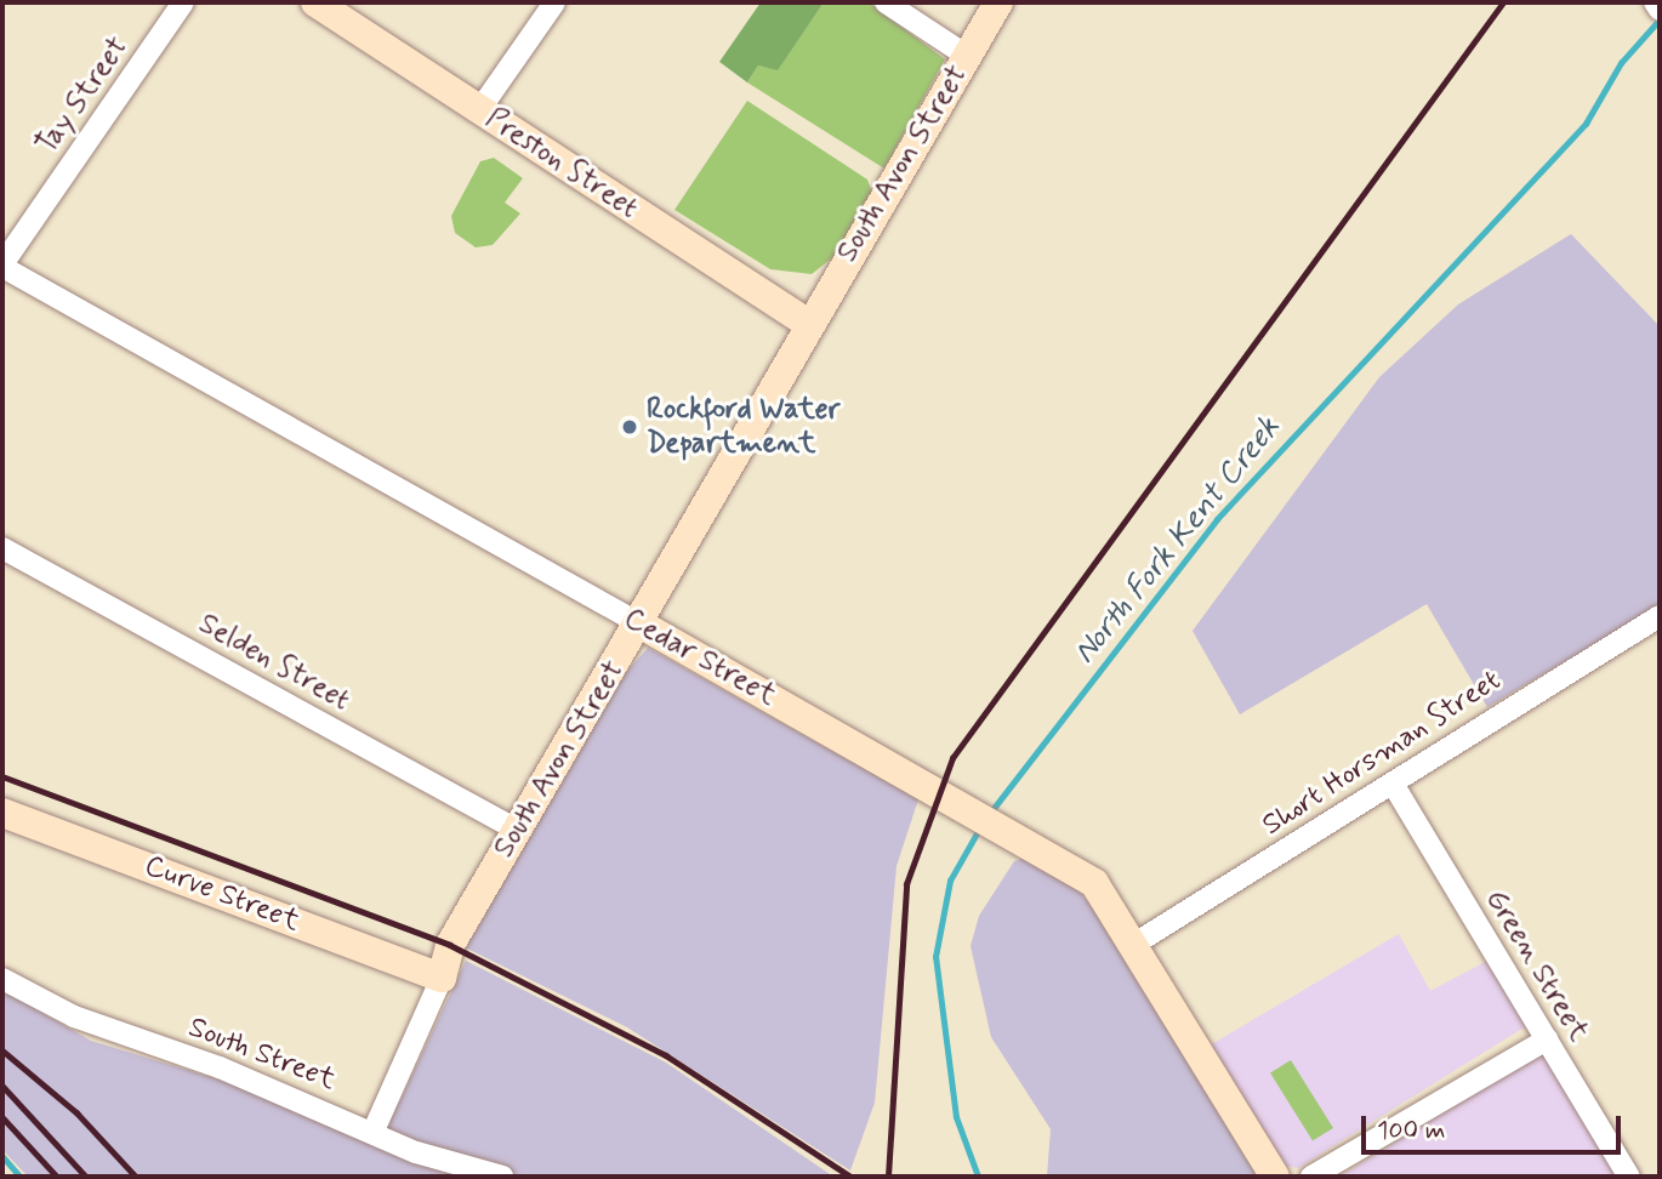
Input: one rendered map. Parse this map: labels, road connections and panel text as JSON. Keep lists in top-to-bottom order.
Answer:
{
  "streets": {
    "street": [
      "Tay Street",
      "Preston Street",
      "South Avon Street",
      "Cedar Street",
      "Selden Street",
      "Short Horsman Street",
      "Curve Street",
      "Green Street",
      "South Street"
    ]
  },
  "crossings": [
    ["Tay Street", "Cedar Street"],
    ["Preston Street", "South Avon Street"],
    ["South Avon Street", "Cedar Street"],
    ["South Avon Street", "Selden Street"],
    ["South Avon Street", "Curve Street"],
    ["South Avon Street", "South Street"],
    ["Cedar Street", "Short Horsman Street"],
    ["Short Horsman Street", "Green Street"]
  ],
  "water": ["North Fork Kent Creek"],
  "places": ["Rockford Water Department"],
  "scale_bar": "100 m"
}
